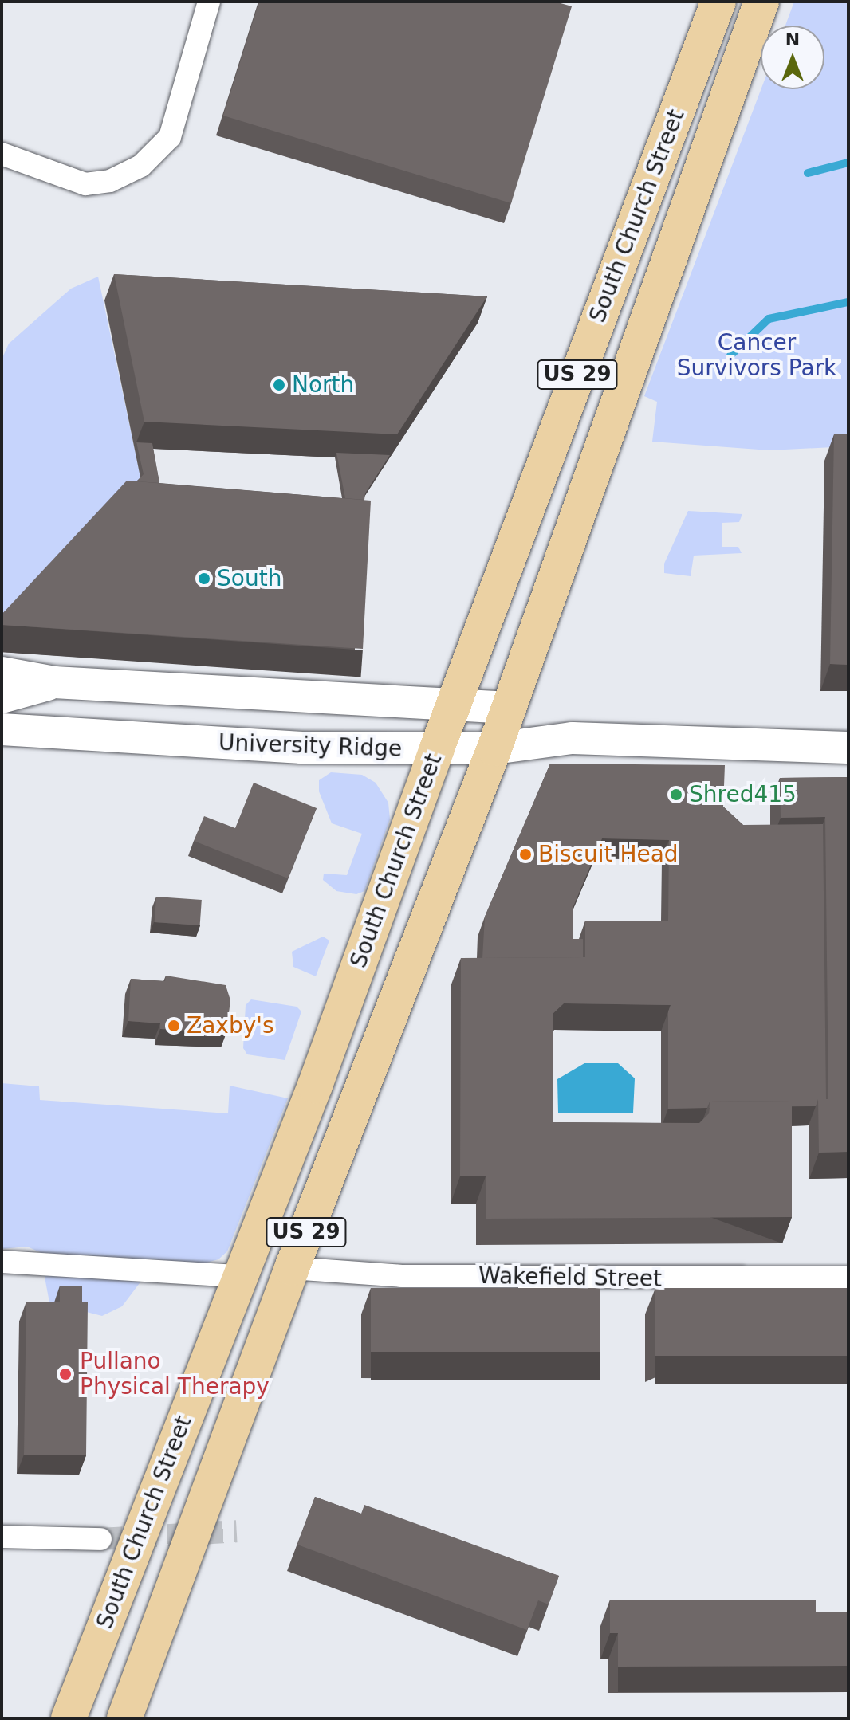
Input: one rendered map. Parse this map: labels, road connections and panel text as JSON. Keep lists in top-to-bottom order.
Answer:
{
  "streets": {
    "main road": ["South Church Street", "US 29"],
    "street": ["University Ridge", "Wakefield Street"]
  },
  "crossings": [
    ["South Church Street", "University Ridge"],
    ["South Church Street", "Wakefield Street"]
  ],
  "parks": ["Cancer Survivors Park"],
  "places": [
    "North",
    "South",
    "Shred415",
    "Biscuit Head",
    "Zaxby's",
    "Pullano Physical Therapy"
  ],
  "north": "top"
}
